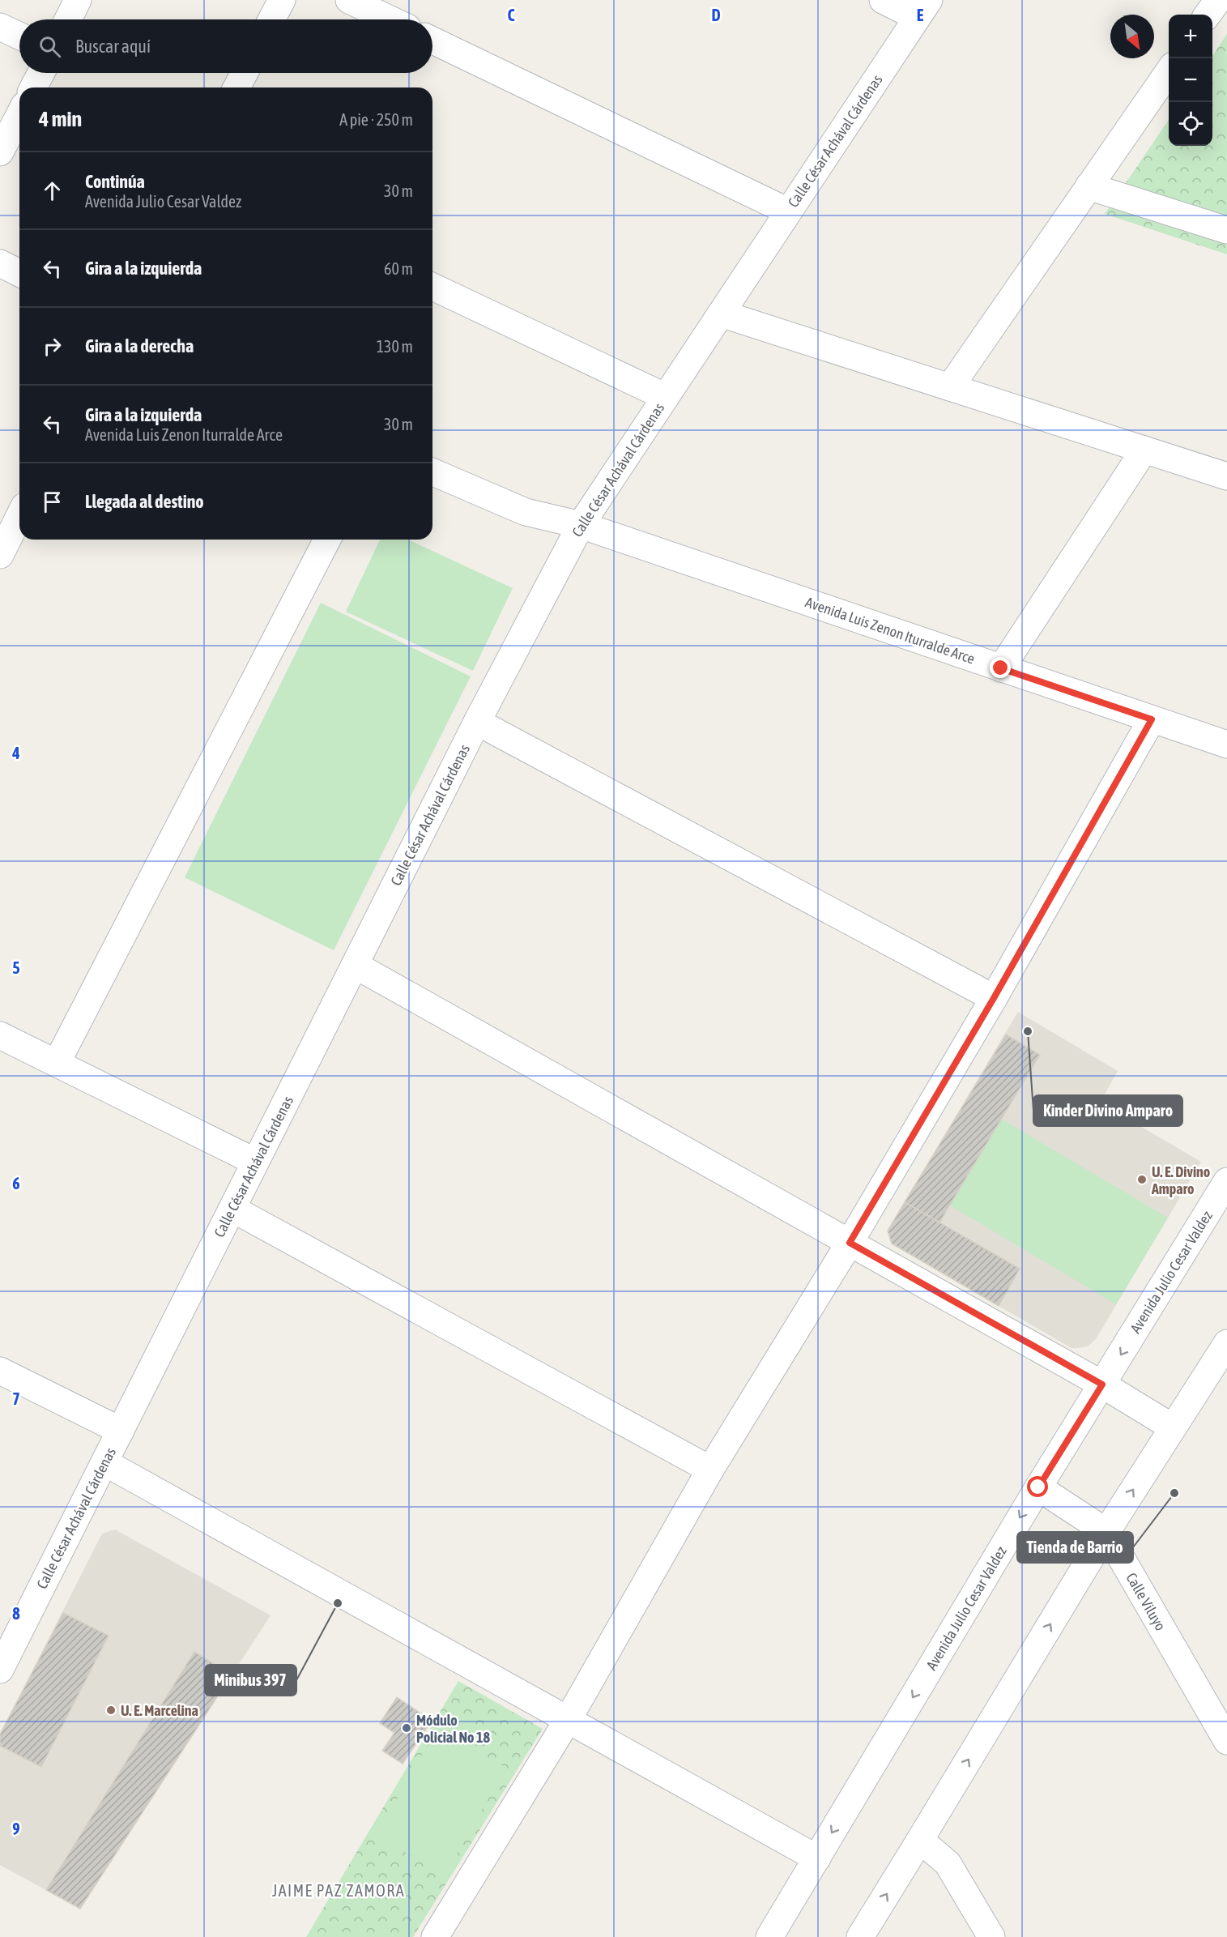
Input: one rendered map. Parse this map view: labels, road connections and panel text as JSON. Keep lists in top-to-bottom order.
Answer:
{
  "streets": {
    "street": [
      "Calle César Achával Cárdenas",
      "Avenida Luis Zenon Iturralde Arce",
      "Avenida Julio Cesar Valdez",
      "Calle Viluyo"
    ]
  },
  "crossings": [
    ["Calle César Achával Cárdenas", "Avenida Luis Zenon Iturralde Arce"],
    ["Avenida Julio Cesar Valdez", "Calle Viluyo"]
  ],
  "districts": ["JAIME PAZ ZAMORA"],
  "places": [
    "Kinder Divino Amparo",
    "U. E. Divino Amparo",
    "Tienda de Barrio",
    "Minibus 397",
    "U. E. Marcelina",
    "Módulo Policial No 18"
  ],
  "north": "bottom right",
  "page": {
    "map_buttons": ["+", "−"],
    "search": "Buscar aquí",
    "heading": ["4 min", "A pie · 250 m"],
    "list": [
      ["Continúa", "Avenida Julio Cesar Valdez", "30 m"],
      ["Gira a la izquierda", "60 m"],
      ["Gira a la derecha", "130 m"],
      ["Gira a la izquierda", "Avenida Luis Zenon Iturralde Arce", "30 m"],
      "Llegada al destino"
    ]
  },
  "grid": {
    "columns": ["C", "D", "E"],
    "rows": [
      "4",
      "5",
      "6",
      "7",
      "8",
      "9"
    ]
  }
}
